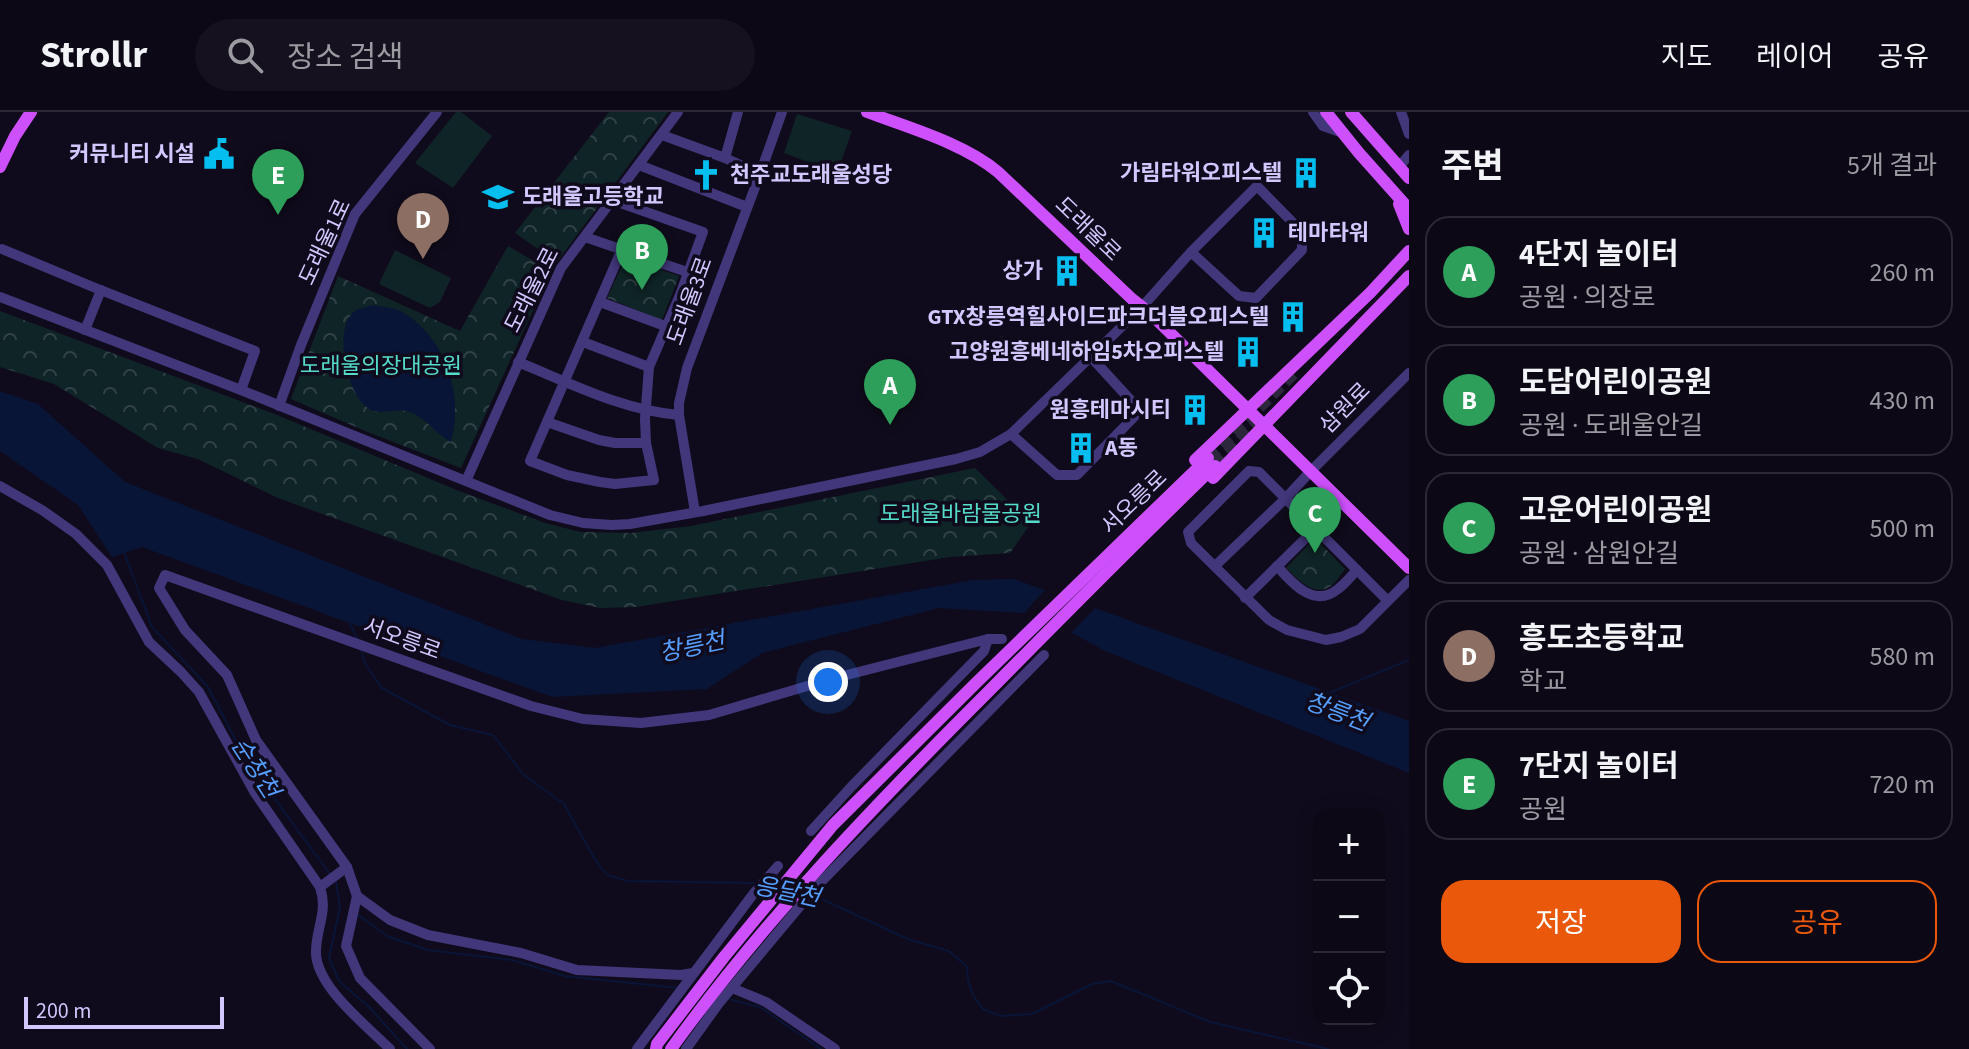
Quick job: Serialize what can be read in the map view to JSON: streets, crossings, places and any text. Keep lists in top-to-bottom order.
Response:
{
  "streets": {
    "main road": ["도래울로", "서오릉로"],
    "street": [
      "도래울1로",
      "도래울2로",
      "도래울3로",
      "삼원로"
    ]
  },
  "water": ["창릉천", "순창천", "응달천"],
  "parks": ["도래울의장대공원", "도래울바람물공원"],
  "places": {
    "public building": ["커뮤니티 시설"],
    "building": [
      "가림타워오피스텔",
      "테마타워",
      "상가",
      "GTX창릉역힐사이드파크더블오피스텔",
      "고양원흥베네하임5차오피스텔",
      "원흥테마시티",
      "A동"
    ],
    "church": ["천주교도래울성당"],
    "school or university": ["도래울고등학교"]
  },
  "scale_bar": "200 m",
  "page": {
    "header": "Strollr",
    "search": "장소 검색",
    "nav": ["지도", "레이어", "공유"],
    "heading": ["주변", "5개 결과"],
    "pins": [
      "E",
      "D",
      "B",
      "A",
      "C"
    ],
    "list": [
      {
        "mark": "A",
        "name": "4단지 놀이터",
        "note": "공원 · 의장로",
        "value": "260 m"
      },
      {
        "mark": "B",
        "name": "도담어린이공원",
        "note": "공원 · 도래울안길",
        "value": "430 m"
      },
      {
        "mark": "C",
        "name": "고운어린이공원",
        "note": "공원 · 삼원안길",
        "value": "500 m"
      },
      {
        "mark": "D",
        "name": "흥도초등학교",
        "note": "학교",
        "value": "580 m"
      },
      {
        "mark": "E",
        "name": "7단지 놀이터",
        "note": "공원",
        "value": "720 m"
      }
    ],
    "map_buttons": ["+", "−"],
    "buttons": ["저장", "공유"],
    "scale": "200 m"
  }
}
